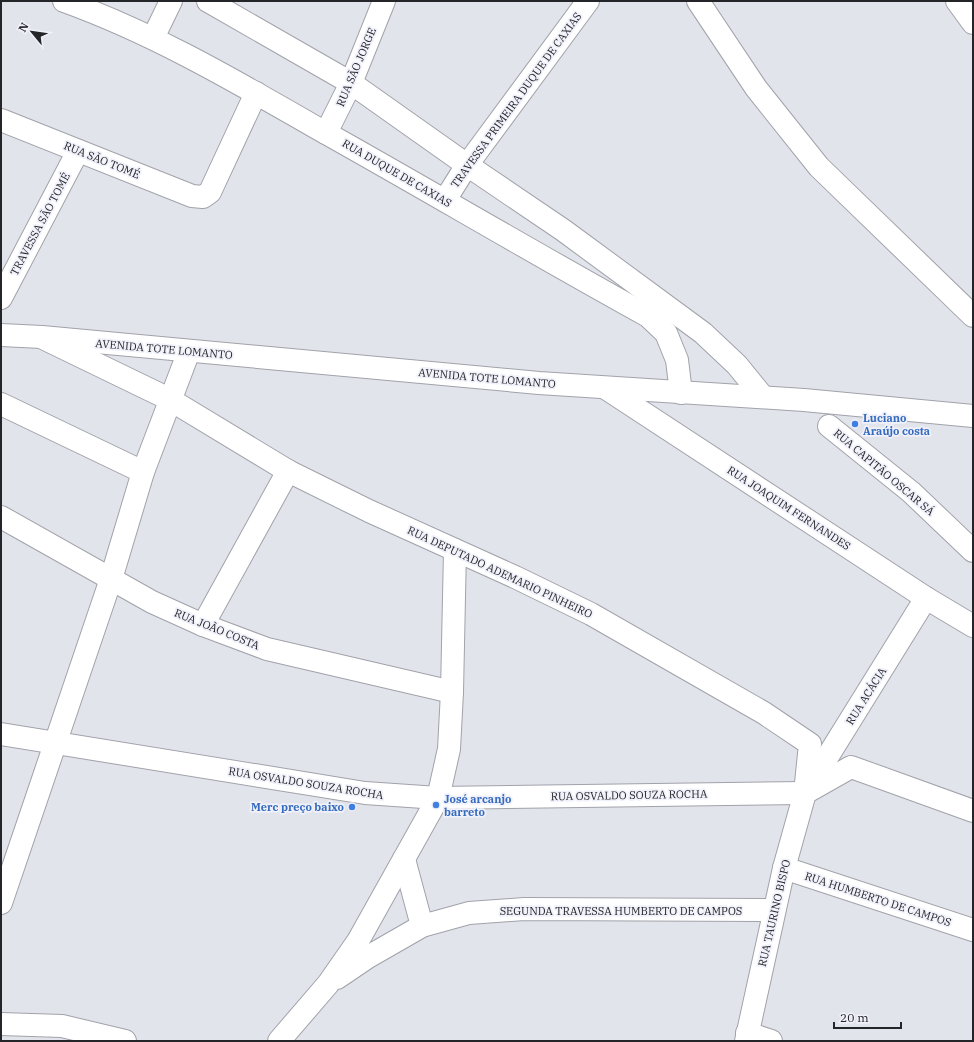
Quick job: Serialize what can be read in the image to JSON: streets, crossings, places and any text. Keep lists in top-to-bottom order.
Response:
{
  "streets": {
    "street": [
      "RUA SÃO JORGE",
      "TRAVESSA PRIMEIRA DUQUE DE CAXIAS",
      "RUA SÃO TOMÉ",
      "RUA DUQUE DE CAXIAS",
      "TRAVESSA SÃO TOMÉ",
      "AVENIDA TOTE LOMANTO",
      "RUA CAPITÃO OSCAR SÁ",
      "RUA JOAQUIM FERNANDES",
      "RUA DEPUTADO ADEMARIO PINHEIRO",
      "RUA JOÃO COSTA",
      "RUA ACÁCIA",
      "RUA OSVALDO SOUZA ROCHA",
      "RUA HUMBERTO DE CAMPOS",
      "SEGUNDA TRAVESSA HUMBERTO DE CAMPOS",
      "RUA TAURINO BISPO"
    ]
  },
  "crossings": [
    ["RUA SÃO JORGE", "RUA DUQUE DE CAXIAS"],
    ["TRAVESSA PRIMEIRA DUQUE DE CAXIAS", "RUA DUQUE DE CAXIAS"],
    ["RUA SÃO TOMÉ", "RUA DUQUE DE CAXIAS"],
    ["RUA SÃO TOMÉ", "TRAVESSA SÃO TOMÉ"],
    ["RUA DUQUE DE CAXIAS", "AVENIDA TOTE LOMANTO"],
    ["AVENIDA TOTE LOMANTO", "RUA JOAQUIM FERNANDES"],
    ["AVENIDA TOTE LOMANTO", "RUA DEPUTADO ADEMARIO PINHEIRO"],
    ["RUA JOAQUIM FERNANDES", "RUA ACÁCIA"],
    ["RUA DEPUTADO ADEMARIO PINHEIRO", "RUA ACÁCIA"],
    ["RUA DEPUTADO ADEMARIO PINHEIRO", "RUA OSVALDO SOUZA ROCHA"],
    ["RUA DEPUTADO ADEMARIO PINHEIRO", "SEGUNDA TRAVESSA HUMBERTO DE CAMPOS"],
    ["RUA DEPUTADO ADEMARIO PINHEIRO", "RUA TAURINO BISPO"],
    ["RUA JOÃO COSTA", "SEGUNDA TRAVESSA HUMBERTO DE CAMPOS"],
    ["RUA ACÁCIA", "RUA OSVALDO SOUZA ROCHA"],
    ["RUA ACÁCIA", "RUA TAURINO BISPO"],
    ["RUA OSVALDO SOUZA ROCHA", "SEGUNDA TRAVESSA HUMBERTO DE CAMPOS"],
    ["RUA OSVALDO SOUZA ROCHA", "RUA TAURINO BISPO"],
    ["RUA HUMBERTO DE CAMPOS", "RUA TAURINO BISPO"],
    ["SEGUNDA TRAVESSA HUMBERTO DE CAMPOS", "RUA TAURINO BISPO"]
  ],
  "places": ["Luciano Araújo costa", "José arcanjo barreto", "Merc preço baixo"],
  "scale_bar": "20 m",
  "north": "top left"
}
